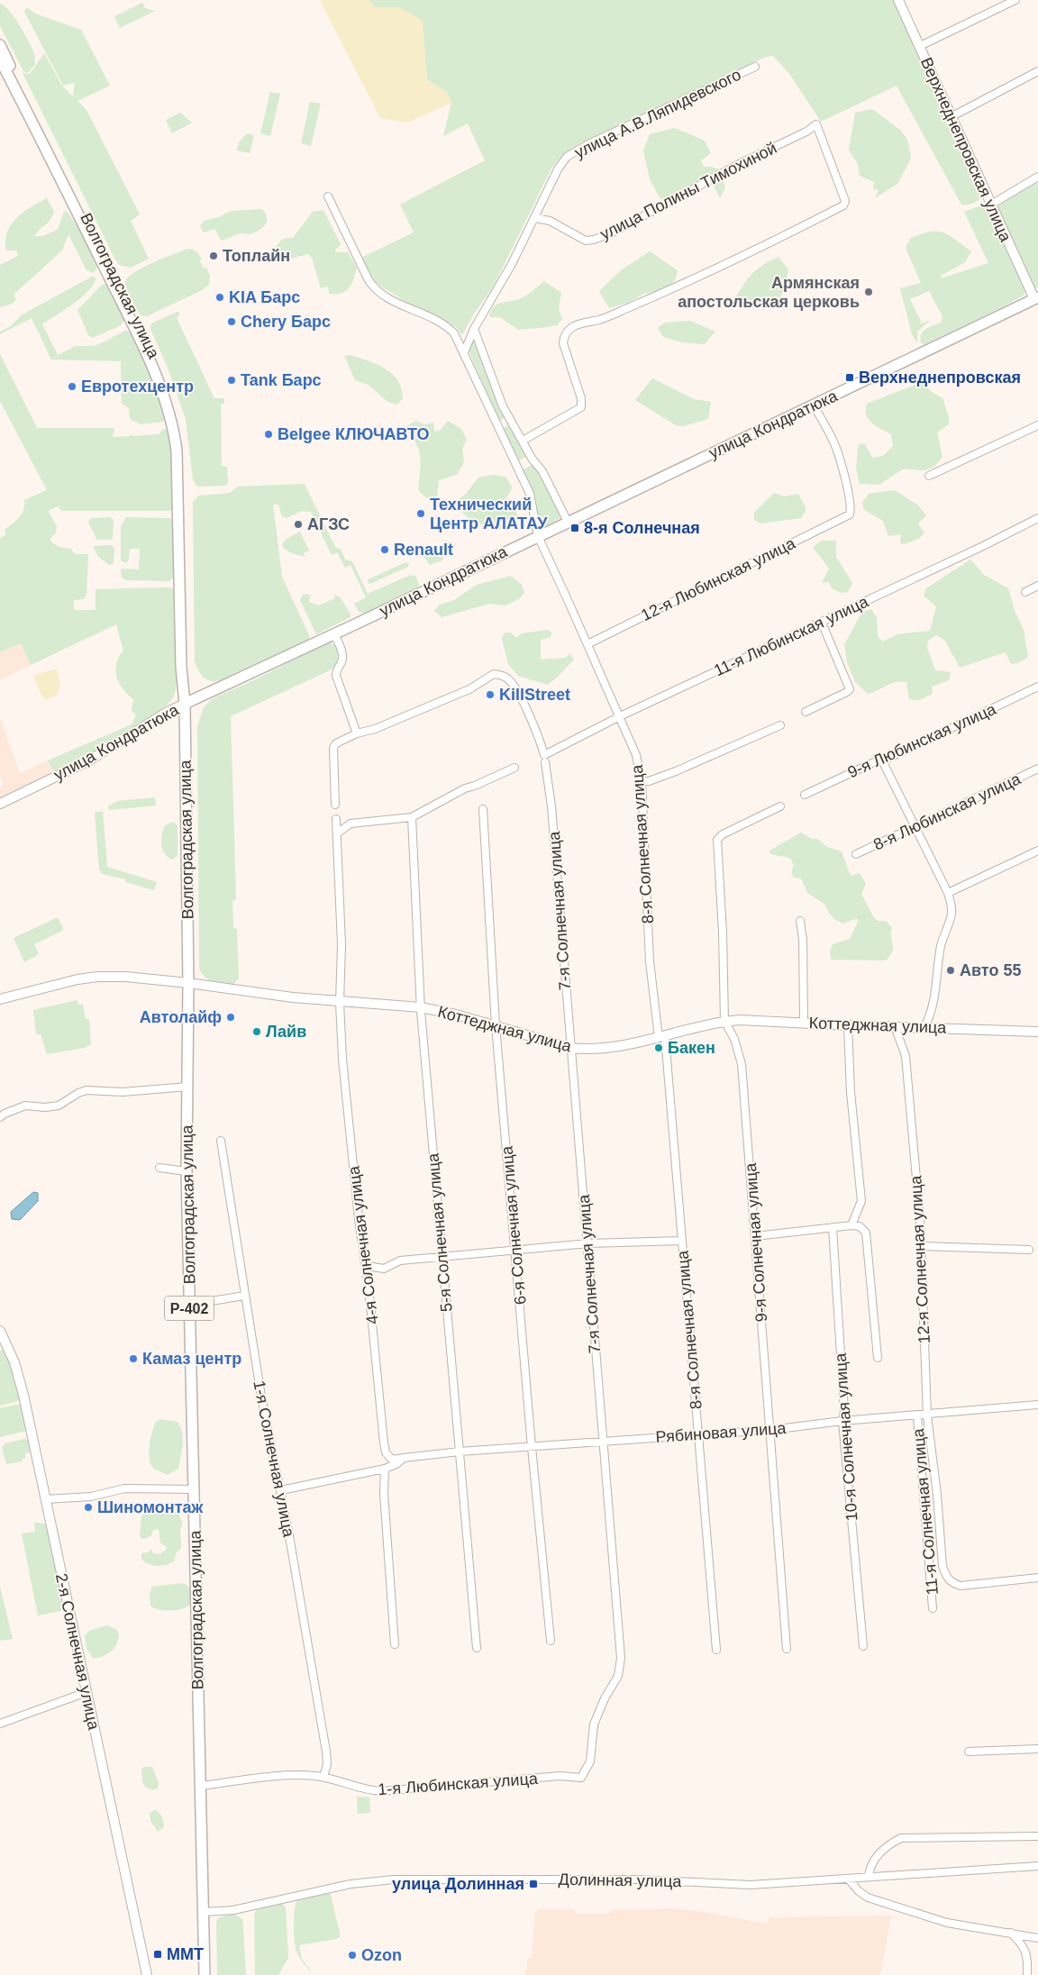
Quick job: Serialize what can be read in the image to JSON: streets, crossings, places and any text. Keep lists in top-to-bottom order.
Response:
{
  "streets": {
    "main road": ["Волгоградская улица", "улица Кондратюка", "Р-402"],
    "street": [
      "улица А.В.Ляпидевского",
      "Верхнеднепровская улица",
      "улица Полины Тимохиной",
      "12-я Любинская улица",
      "11-я Любинская улица",
      "9-я Любинская улица",
      "8-я Любинская улица",
      "8-я Солнечная улица",
      "7-я Солнечная улица",
      "Коттеджная улица",
      "6-я Солнечная улица",
      "5-я Солнечная улица",
      "9-я Солнечная улица",
      "4-я Солнечная улица",
      "12-я Солнечная улица",
      "Рябиновая улица",
      "10-я Солнечная улица",
      "1-я Солнечная улица",
      "11-я Солнечная улица",
      "2-я Солнечная улица",
      "1-я Любинская улица",
      "Долинная улица"
    ]
  },
  "crossings": [
    ["улица А.В.Ляпидевского", "улица Полины Тимохиной"],
    ["улица А.В.Ляпидевского", "8-я Солнечная улица"],
    ["Верхнеднепровская улица", "улица Кондратюка"],
    ["Волгоградская улица", "улица Кондратюка"],
    ["Волгоградская улица", "Коттеджная улица"],
    ["Волгоградская улица", "1-я Любинская улица"],
    ["Волгоградская улица", "Долинная улица"],
    ["улица Кондратюка", "12-я Любинская улица"],
    ["улица Кондратюка", "8-я Солнечная улица"],
    ["12-я Любинская улица", "8-я Солнечная улица"],
    ["11-я Любинская улица", "8-я Солнечная улица"],
    ["11-я Любинская улица", "7-я Солнечная улица"],
    ["8-я Солнечная улица", "Коттеджная улица"],
    ["8-я Солнечная улица", "Рябиновая улица"],
    ["7-я Солнечная улица", "Коттеджная улица"],
    ["7-я Солнечная улица", "Рябиновая улица"],
    ["7-я Солнечная улица", "1-я Любинская улица"],
    ["Коттеджная улица", "6-я Солнечная улица"],
    ["Коттеджная улица", "5-я Солнечная улица"],
    ["Коттеджная улица", "9-я Солнечная улица"],
    ["Коттеджная улица", "4-я Солнечная улица"],
    ["Коттеджная улица", "12-я Солнечная улица"],
    ["6-я Солнечная улица", "Рябиновая улица"],
    ["5-я Солнечная улица", "Рябиновая улица"],
    ["9-я Солнечная улица", "Рябиновая улица"],
    ["4-я Солнечная улица", "Рябиновая улица"],
    ["12-я Солнечная улица", "Рябиновая улица"],
    ["Рябиновая улица", "10-я Солнечная улица"],
    ["Рябиновая улица", "11-я Солнечная улица"],
    ["1-я Солнечная улица", "1-я Любинская улица"]
  ],
  "places": {
    "other": [
      "Топлайн",
      "Армянская апостольская церковь",
      "KIA Барс",
      "Chery Барс",
      "Tank Барс",
      "Евротехцентр",
      "Belgee КЛЮЧАВТО",
      "Технический Центр АЛАТАУ",
      "АГЗС",
      "Renault",
      "KillStreet",
      "Авто 55",
      "Автолайф",
      "Лайв",
      "Бакен",
      "Камаз центр",
      "Шиномонтаж",
      "Ozon"
    ],
    "transit": [
      "Верхнеднепровская",
      "8-я Солнечная",
      "улица Долинная",
      "ММТ"
    ]
  }
}
